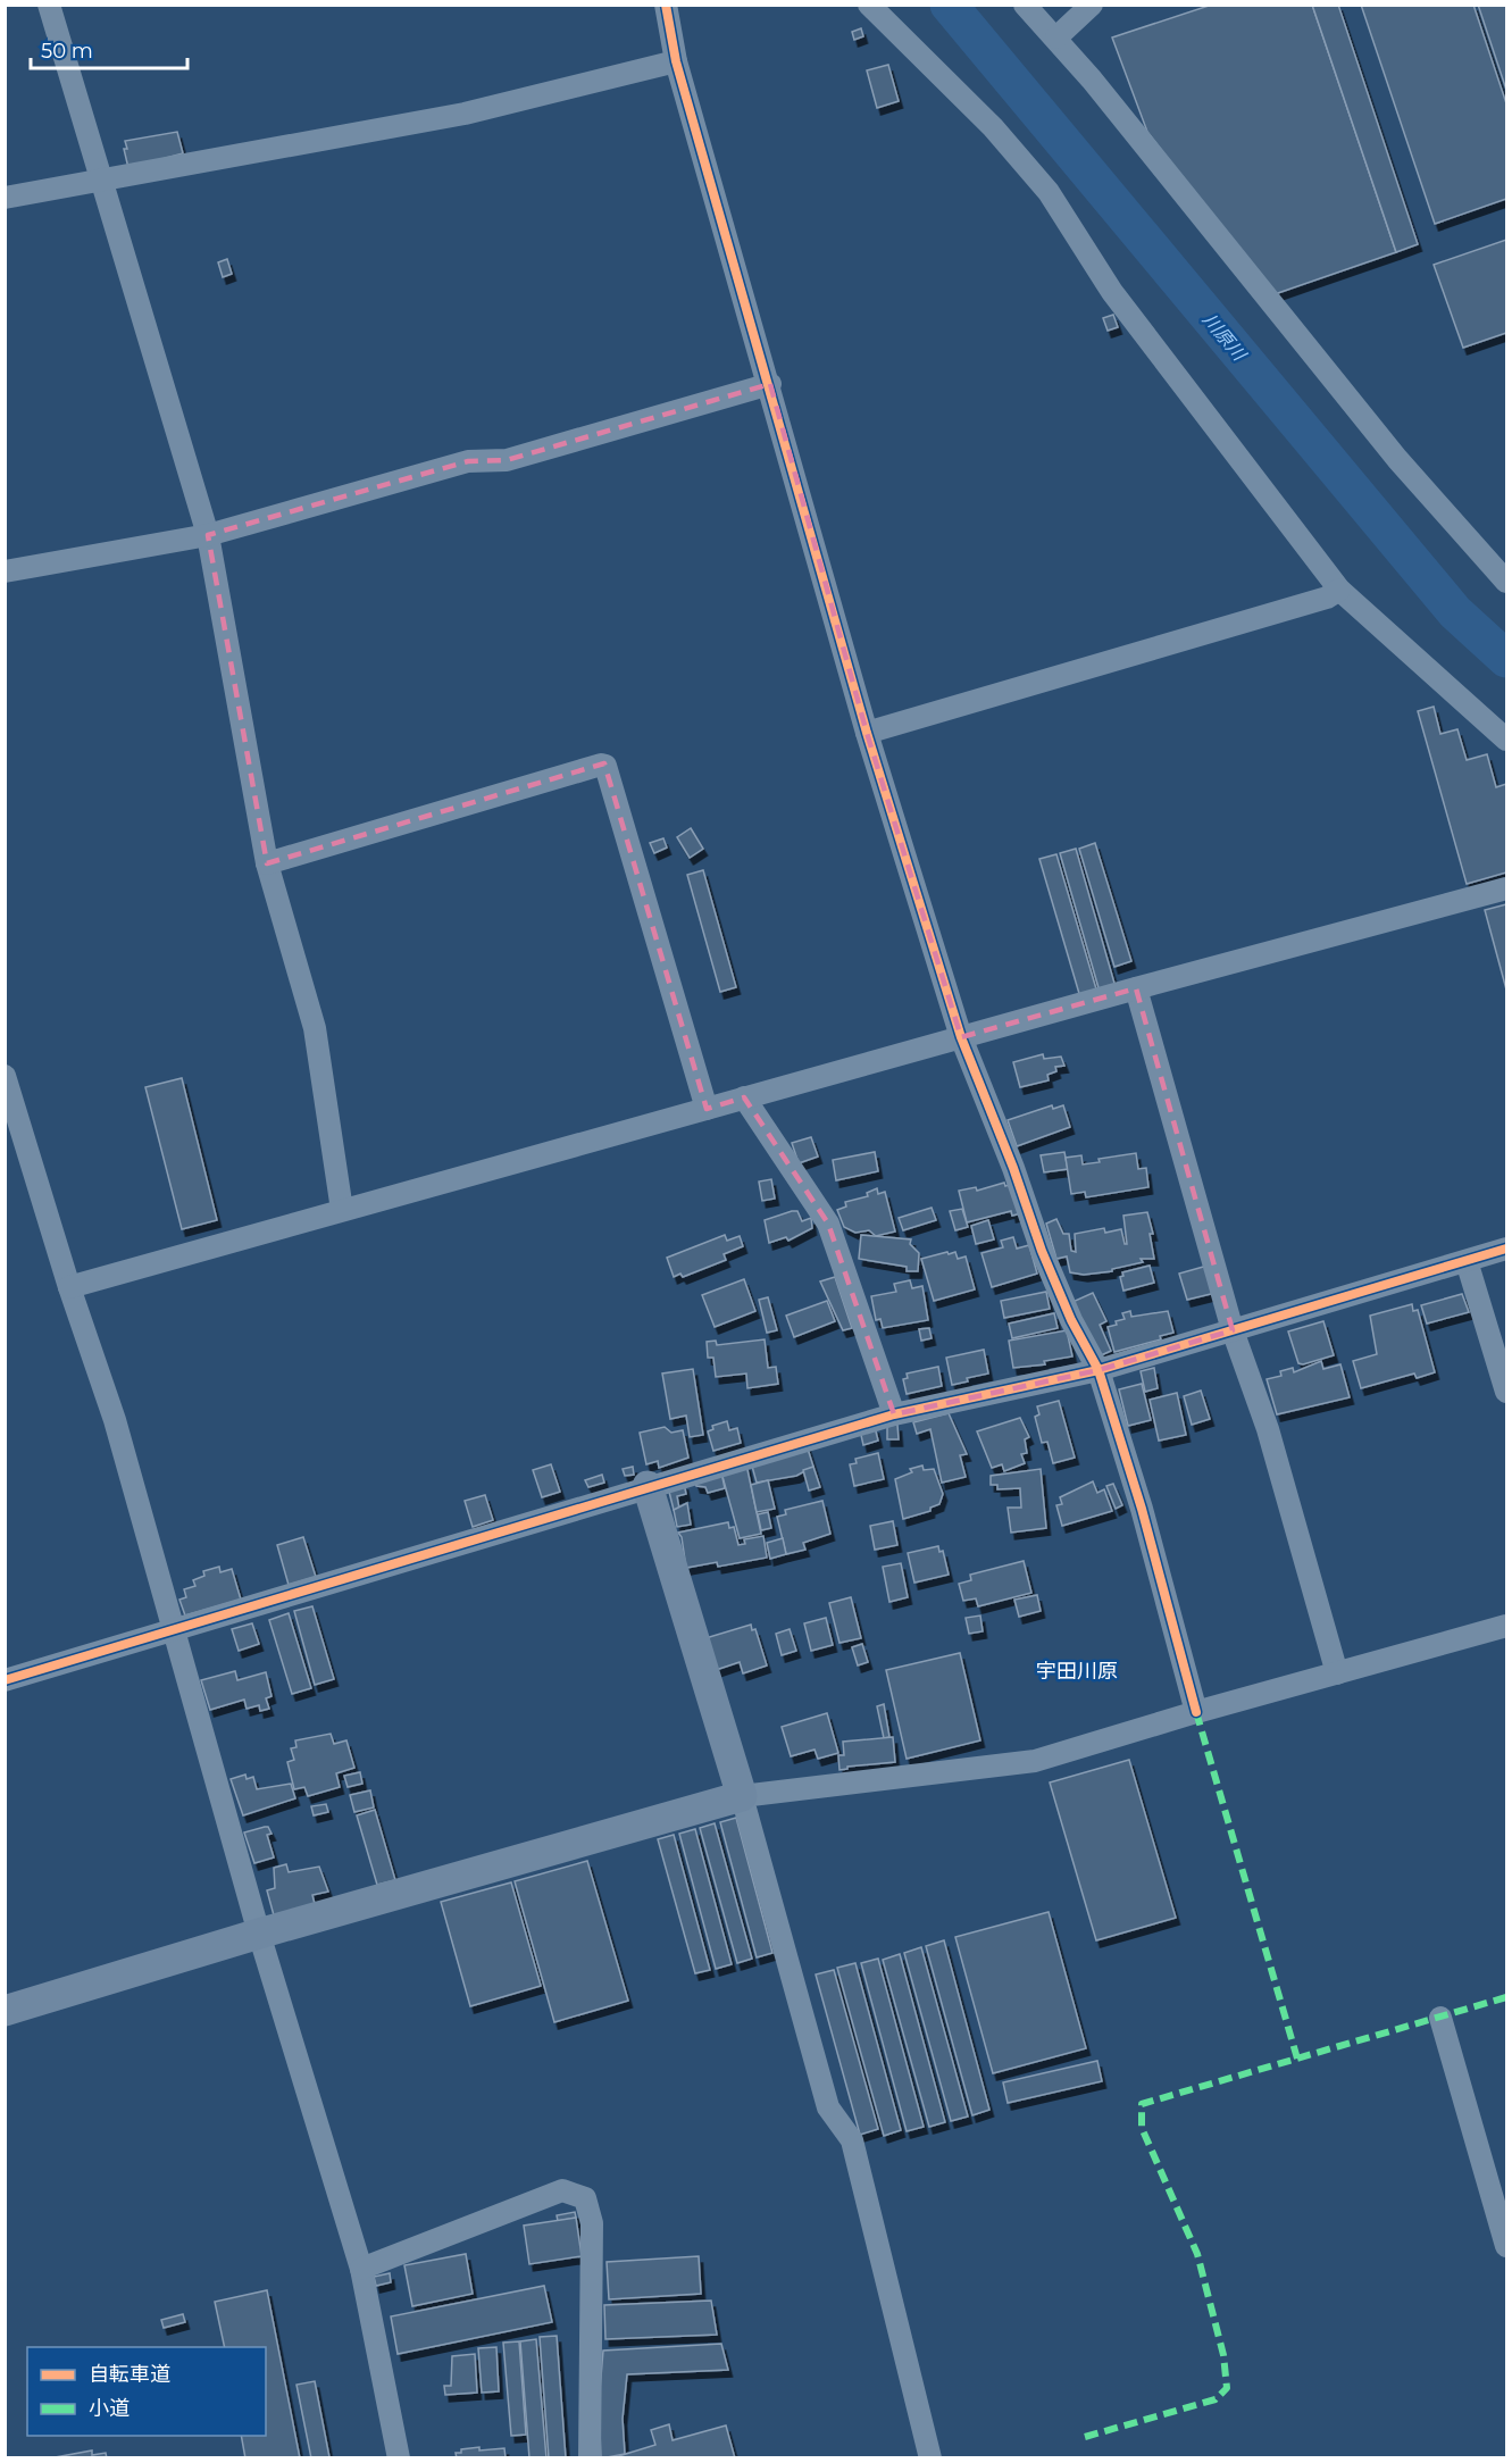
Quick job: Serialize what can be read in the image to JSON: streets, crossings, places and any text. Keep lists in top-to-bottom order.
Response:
{
  "districts": ["宇田川原"],
  "water": ["川原川"],
  "legend": ["自転車道", "小道"],
  "scale_bar": "50 m"
}
